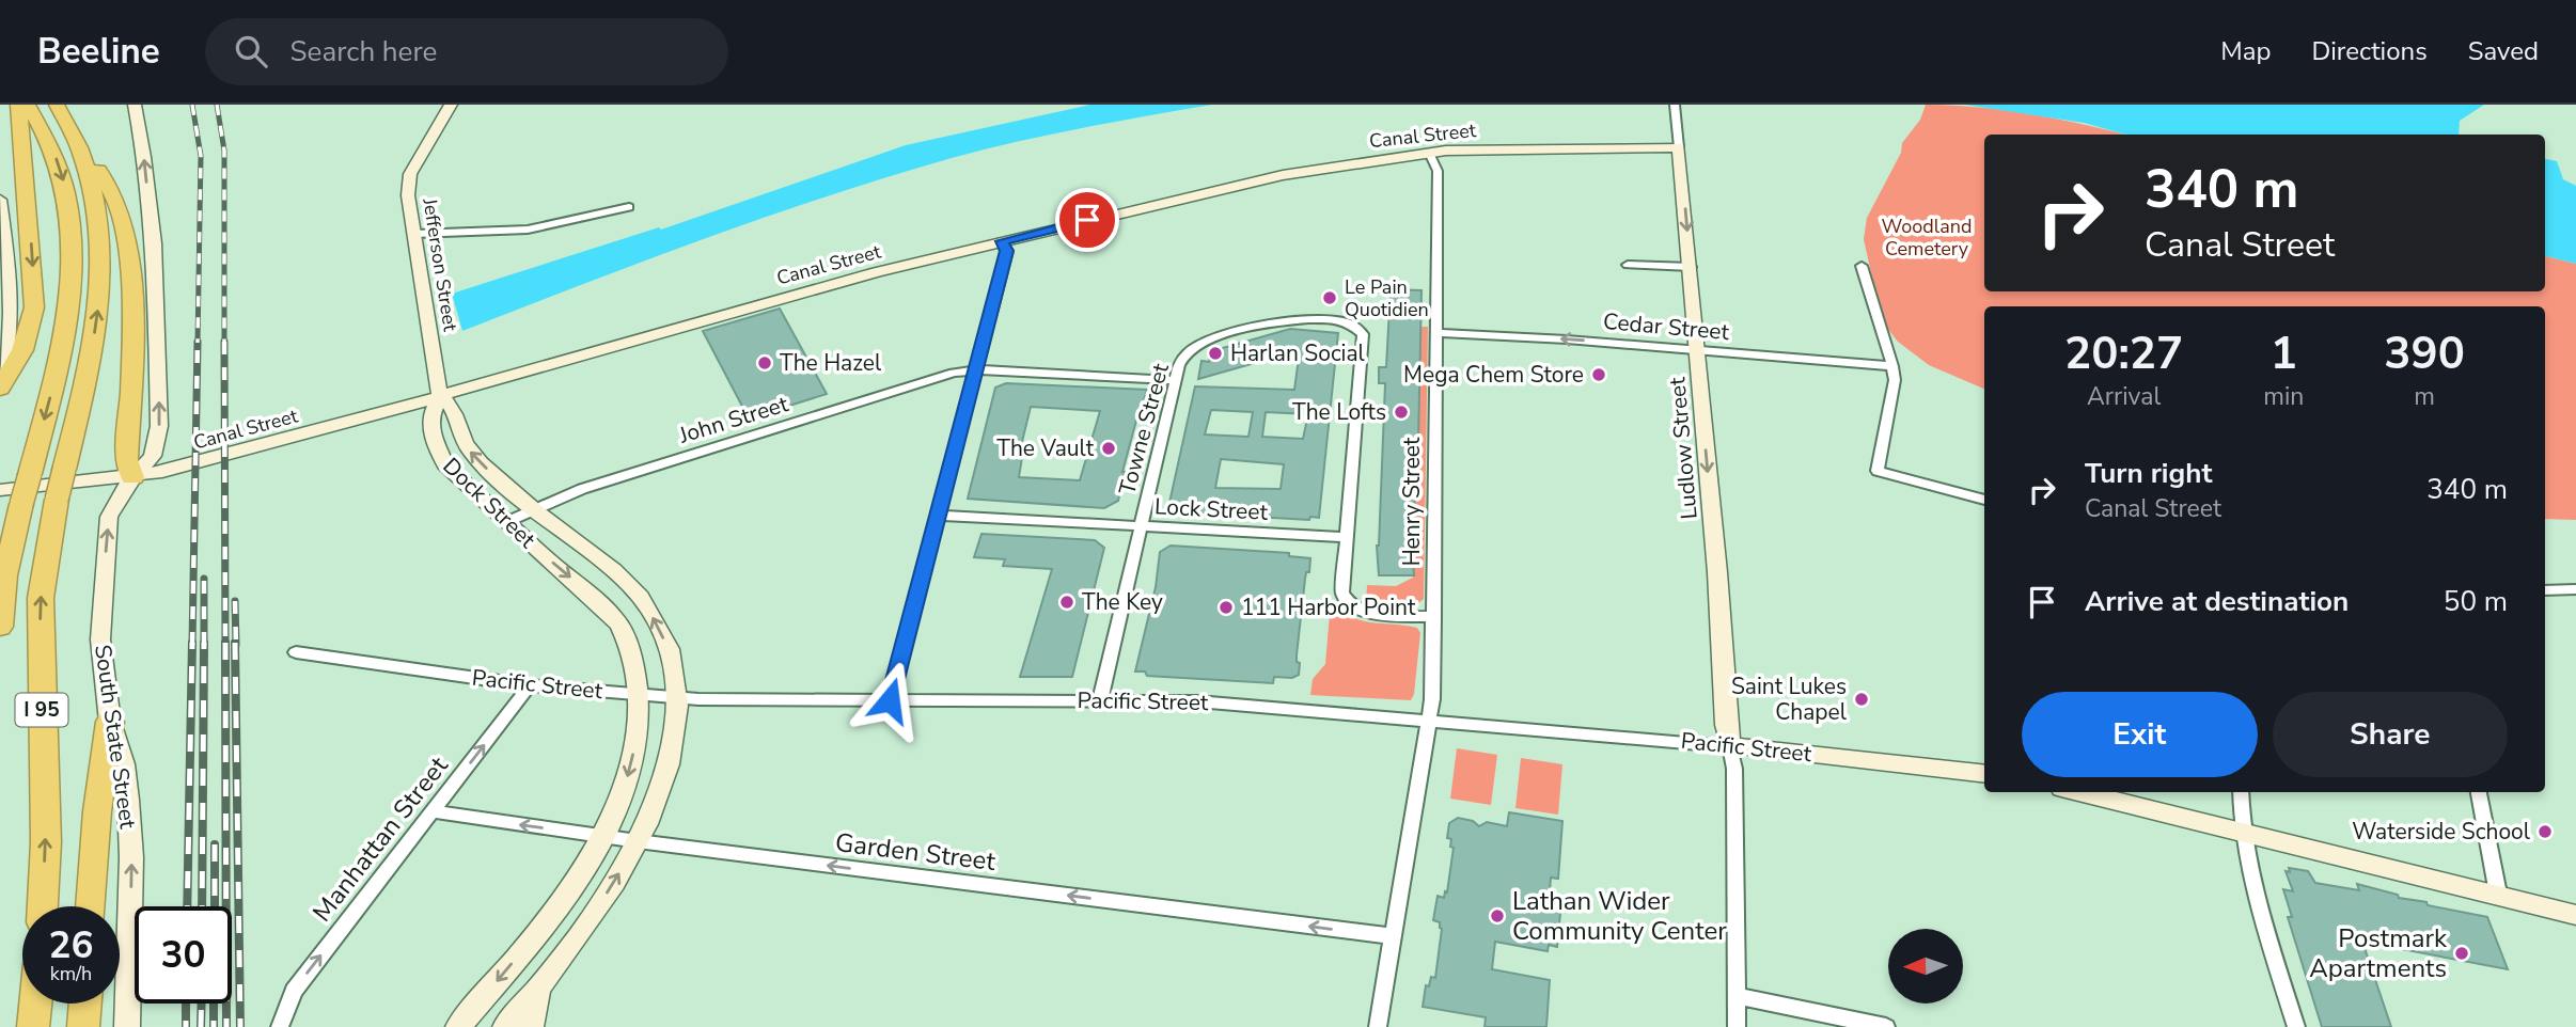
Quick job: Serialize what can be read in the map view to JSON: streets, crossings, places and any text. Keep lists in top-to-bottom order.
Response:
{
  "streets": {
    "highway": ["I 95"],
    "street": [
      "Canal Street",
      "Jefferson Street",
      "Cedar Street",
      "John Street",
      "Towne Street",
      "Ludlow Street",
      "Henry Street",
      "Dock Street",
      "Lock Street",
      "Pacific Street",
      "South State Street",
      "Manhattan Street",
      "Garden Street"
    ]
  },
  "crossings": [
    ["Canal Street", "Jefferson Street"],
    ["Canal Street", "Ludlow Street"],
    ["Canal Street", "Henry Street"],
    ["Canal Street", "Dock Street"],
    ["Canal Street", "South State Street"],
    ["Jefferson Street", "Dock Street"],
    ["Cedar Street", "Ludlow Street"],
    ["Cedar Street", "Henry Street"],
    ["John Street", "Towne Street"],
    ["John Street", "Dock Street"],
    ["Towne Street", "Henry Street"],
    ["Towne Street", "Lock Street"],
    ["Towne Street", "Pacific Street"],
    ["Ludlow Street", "Pacific Street"],
    ["Henry Street", "Pacific Street"],
    ["Henry Street", "Garden Street"],
    ["Dock Street", "Pacific Street"],
    ["Dock Street", "Garden Street"],
    ["Pacific Street", "Manhattan Street"],
    ["Manhattan Street", "Garden Street"]
  ],
  "one_way": [
    "Cedar Street",
    "Ludlow Street",
    "South State Street",
    "Manhattan Street",
    "Garden Street"
  ],
  "parks": ["Woodland Cemetery"],
  "places": [
    "Le Pain Quotidien",
    "Harlan Social",
    "The Hazel",
    "Mega Chem Store",
    "The Lofts",
    "The Vault",
    "The Key",
    "111 Harbor Point",
    "Saint Lukes Chapel",
    "Waterside School",
    "Lathan Wider Community Center",
    "Postmark Apartments"
  ],
  "north": "left",
  "page": {
    "header": "Beeline",
    "search": "Search here",
    "nav": ["Map", "Directions", "Saved"],
    "turn": ["340 m", "Canal Street"],
    "eta": [
      "20:27",
      "Arrival",
      "1",
      "min",
      "390",
      "m"
    ],
    "list": [
      {
        "name": "Turn right",
        "note": "Canal Street",
        "value": "340 m"
      },
      {
        "name": "Arrive at destination",
        "value": "50 m"
      }
    ],
    "buttons": ["Exit", "Share"],
    "speed": "26 km/h",
    "limit": "30"
  }
}
